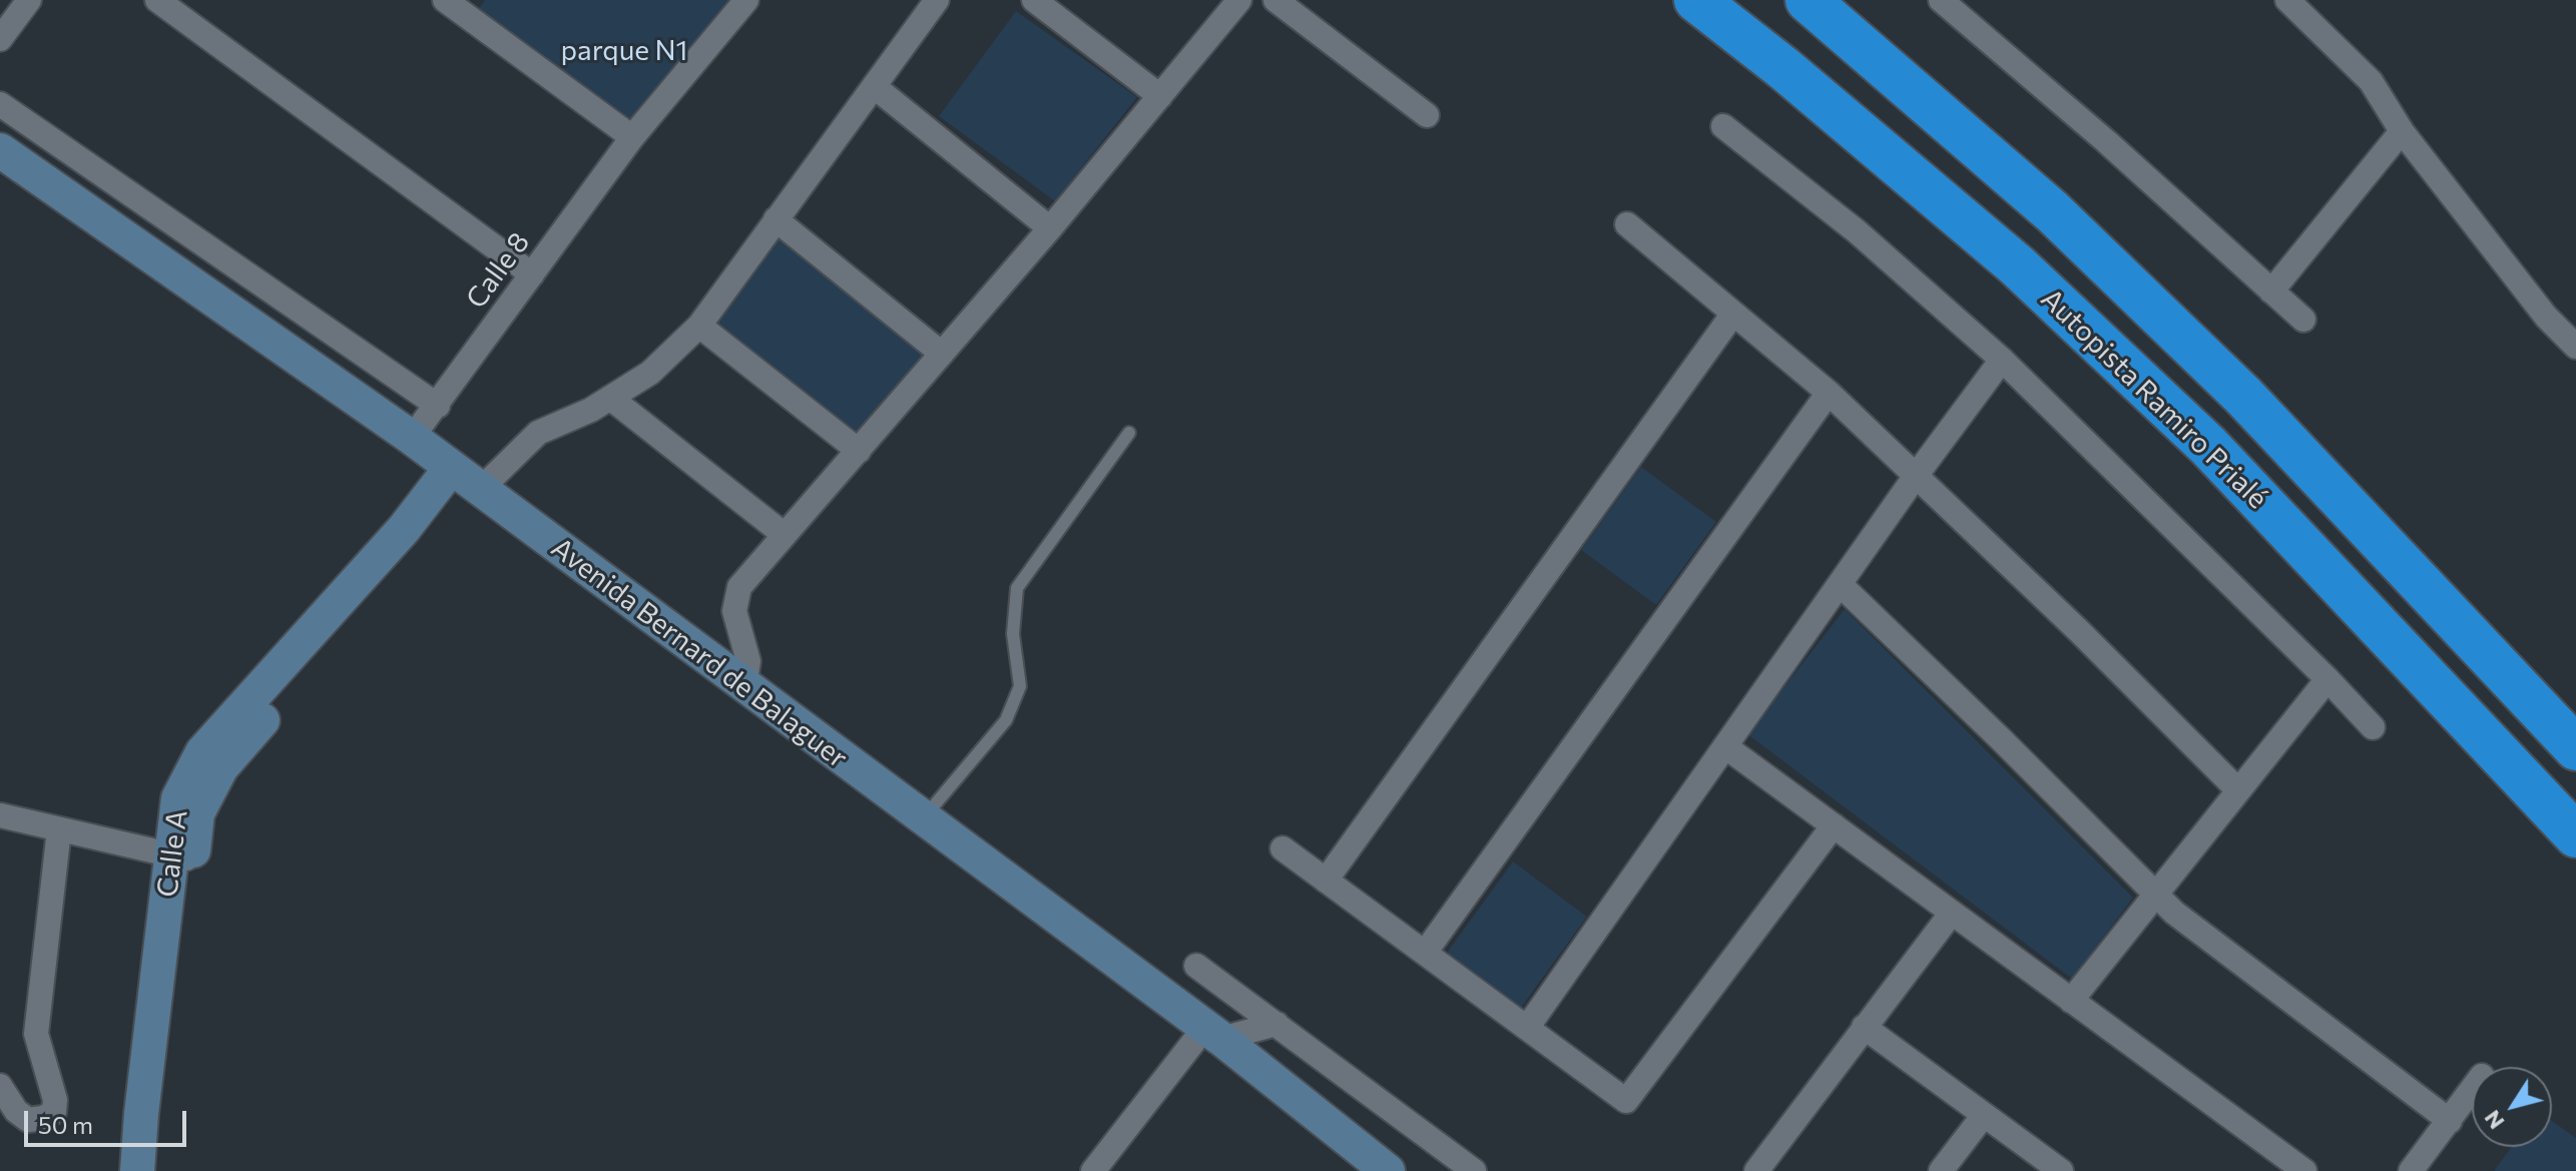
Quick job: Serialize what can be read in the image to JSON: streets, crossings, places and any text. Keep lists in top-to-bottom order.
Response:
{
  "streets": {
    "highway": ["Autopista Ramiro Prialé"],
    "street": ["Calle 8", "Avenida Bernard de Balaguer", "Calle A"]
  },
  "crossings": [
    ["Calle 8", "Avenida Bernard de Balaguer"],
    ["Avenida Bernard de Balaguer", "Calle A"]
  ],
  "parks": ["parque N1"],
  "scale_bar": "50 m",
  "north": "bottom left"
}
